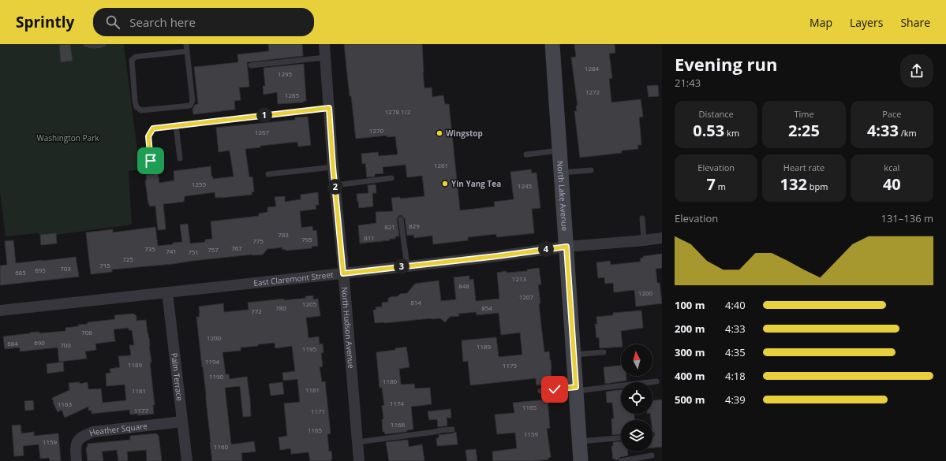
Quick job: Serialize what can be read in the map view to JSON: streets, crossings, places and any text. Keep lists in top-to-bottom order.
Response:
{
  "streets": {
    "main road": ["North Lake Avenue"],
    "street": [
      "East Claremont Street",
      "North Hudson Avenue",
      "Palm Terrace",
      "Heather Square"
    ]
  },
  "crossings": [
    ["North Lake Avenue", "East Claremont Street"],
    ["East Claremont Street", "North Hudson Avenue"],
    ["East Claremont Street", "Palm Terrace"],
    ["Palm Terrace", "Heather Square"]
  ],
  "parks": ["Washington Park"],
  "places": ["Wingstop", "Yin Yang Tea"],
  "house_numbers": [
    "1284",
    "1295",
    "1272",
    "1285",
    "1278 1/2",
    "1270",
    "1267",
    "1261",
    "1255",
    "1245",
    "829",
    "821",
    "783",
    "811",
    "795",
    "775",
    "767",
    "735",
    "757",
    "741",
    "751",
    "725",
    "715",
    "703",
    "695",
    "685",
    "1213",
    "848",
    "1200",
    "1207",
    "814",
    "1205",
    "780",
    "854",
    "772",
    "708",
    "1200",
    "690",
    "684",
    "700",
    "1189",
    "1195",
    "1194",
    "1189",
    "1175",
    "1190",
    "1180",
    "1181",
    "1181",
    "1174",
    "1163",
    "1165",
    "1177",
    "1171",
    "1166",
    "1165",
    "1159",
    "1159",
    "1160"
  ],
  "north": "top",
  "page": {
    "header": "Sprintly",
    "search": "Search here",
    "nav": ["Map", "Layers", "Share"],
    "heading": ["Evening run", "21:43"],
    "stats": [
      ["Distance", "0.53 km"],
      ["Time", "2:25"],
      ["Pace", "4:33 /km"],
      ["Elevation", "7 m"],
      ["Heart rate", "132 bpm"],
      ["kcal", "40"]
    ],
    "pins": [
      "1",
      "2",
      "4",
      "3"
    ],
    "chart": ["Elevation", "131–136 m"],
    "list": [
      {
        "name": "100 m",
        "note": "4:40"
      },
      {
        "name": "200 m",
        "note": "4:33"
      },
      {
        "name": "300 m",
        "note": "4:35"
      },
      {
        "name": "400 m",
        "note": "4:18"
      },
      {
        "name": "500 m",
        "note": "4:39"
      }
    ]
  }
}
